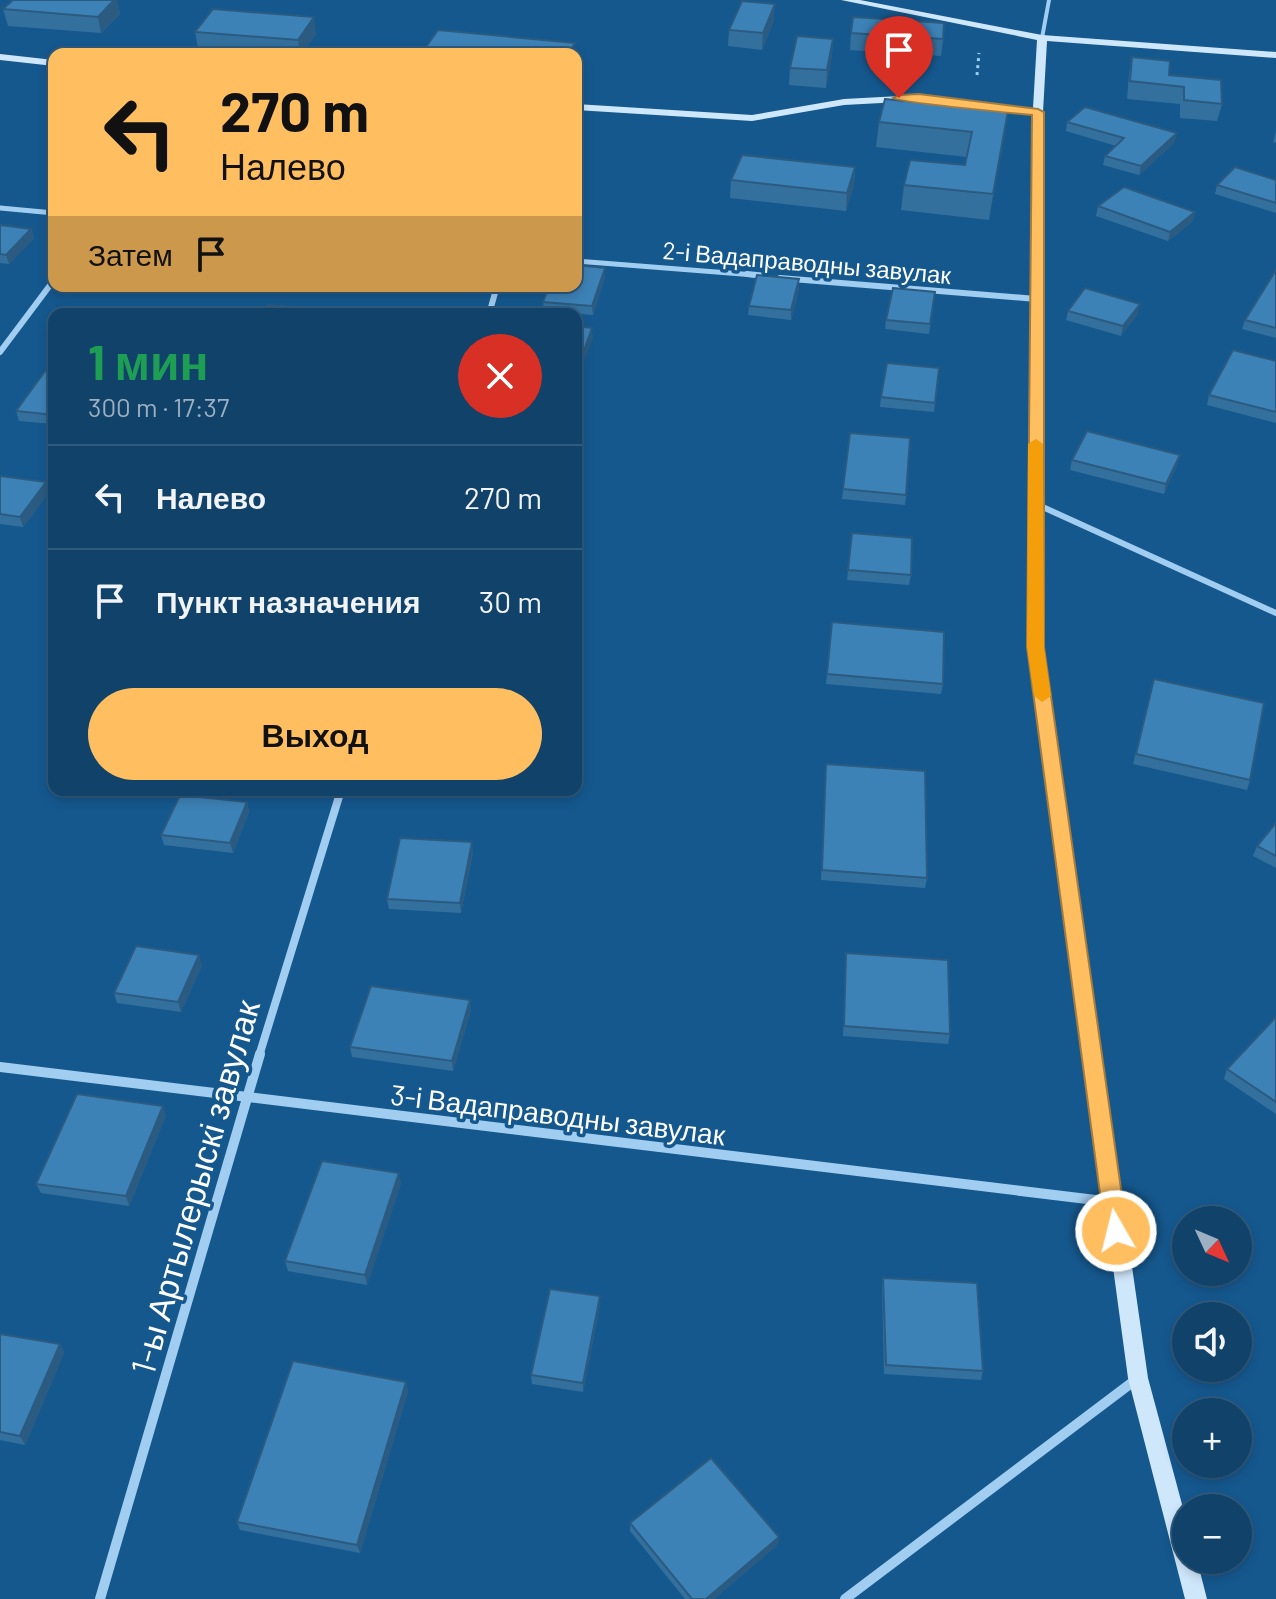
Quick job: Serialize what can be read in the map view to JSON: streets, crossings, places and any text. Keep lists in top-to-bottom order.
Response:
{
  "streets": {
    "street": ["2-і Вадаправодны завулак", "3-і Вадаправодны завулак", "1-ы Артылерыскі завулак"]
  },
  "crossings": [
    ["3-і Вадаправодны завулак", "1-ы Артылерыскі завулак"]
  ],
  "north": "bottom right",
  "page": {
    "turn": ["270 m", "Налево"],
    "then": "Затем",
    "heading": ["1 мин", "300 m · 17:37"],
    "list": [
      {
        "name": "Налево",
        "value": "270 m"
      },
      {
        "name": "Пункт назначения",
        "value": "30 m"
      }
    ],
    "buttons": "Выход",
    "map_buttons": ["+", "−"]
  }
}
